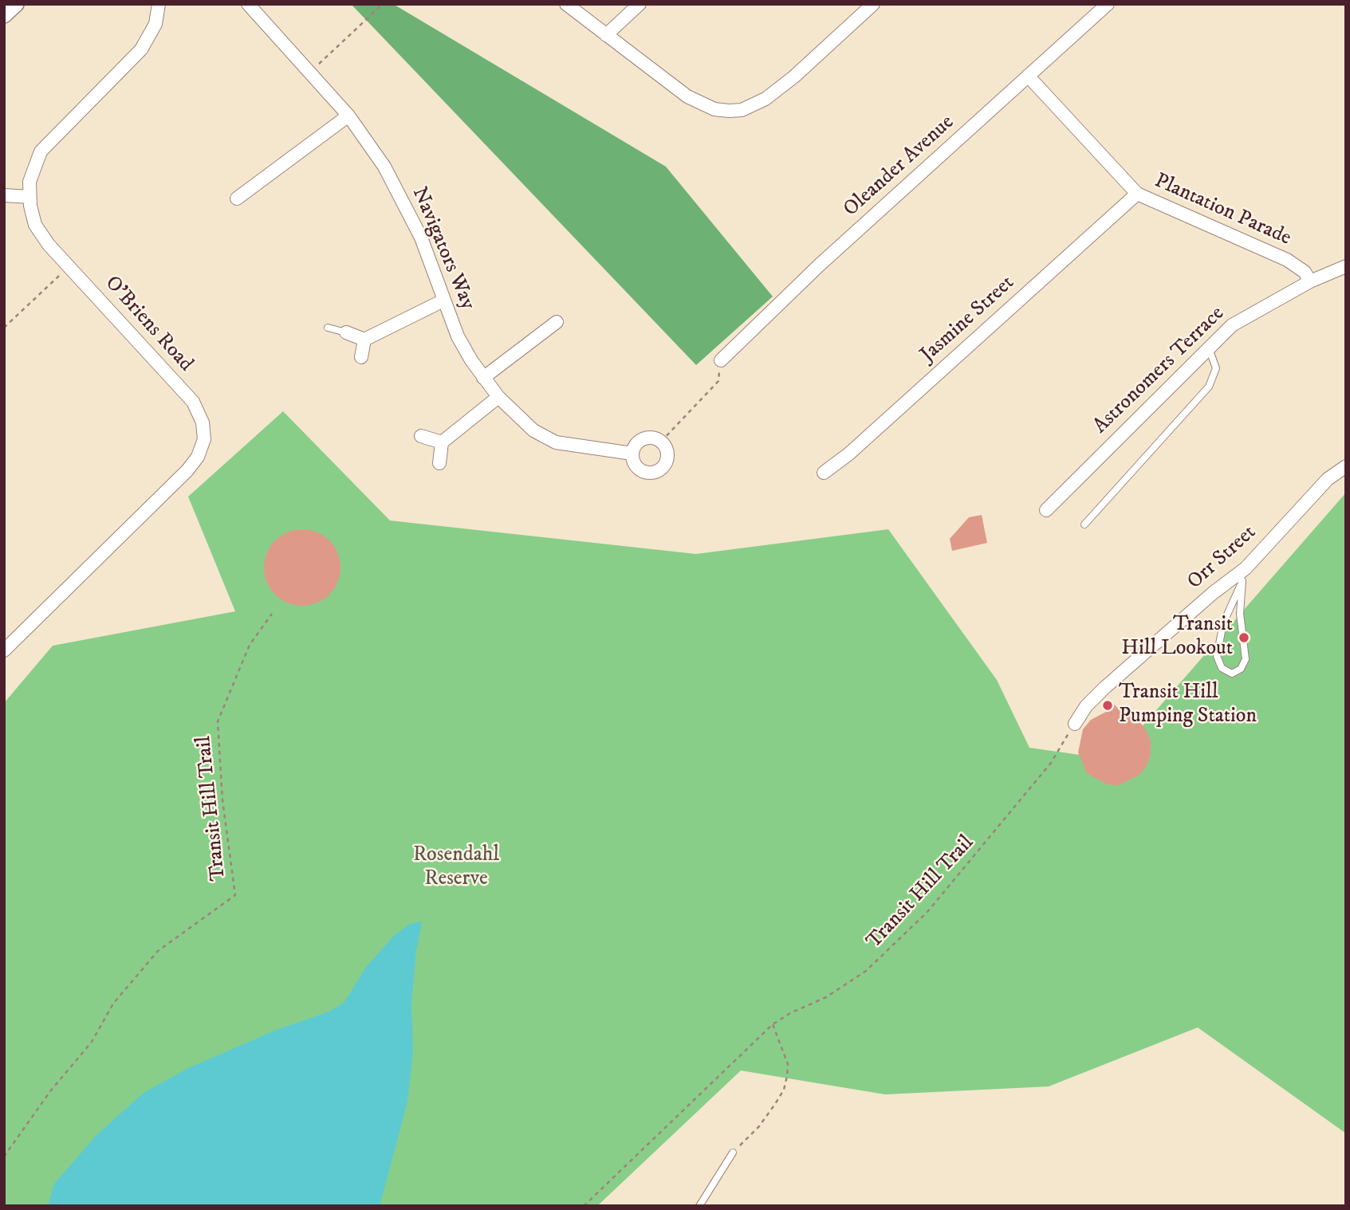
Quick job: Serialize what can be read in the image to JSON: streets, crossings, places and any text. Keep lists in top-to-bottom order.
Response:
{
  "streets": {
    "street": [
      "Oleander Avenue",
      "Plantation Parade",
      "Navigators Way",
      "Jasmine Street",
      "O'Briens Road",
      "Astronomers Terrace",
      "Orr Street"
    ],
    "path": ["Transit Hill Trail"]
  },
  "crossings": [
    ["Oleander Avenue", "Plantation Parade"],
    ["Plantation Parade", "Jasmine Street"],
    ["Plantation Parade", "Astronomers Terrace"],
    ["Orr Street", "Transit Hill Trail"]
  ],
  "parks": ["Rosendahl Reserve"],
  "places": ["Transit Hill Lookout", "Transit Hill Pumping Station"]
}
